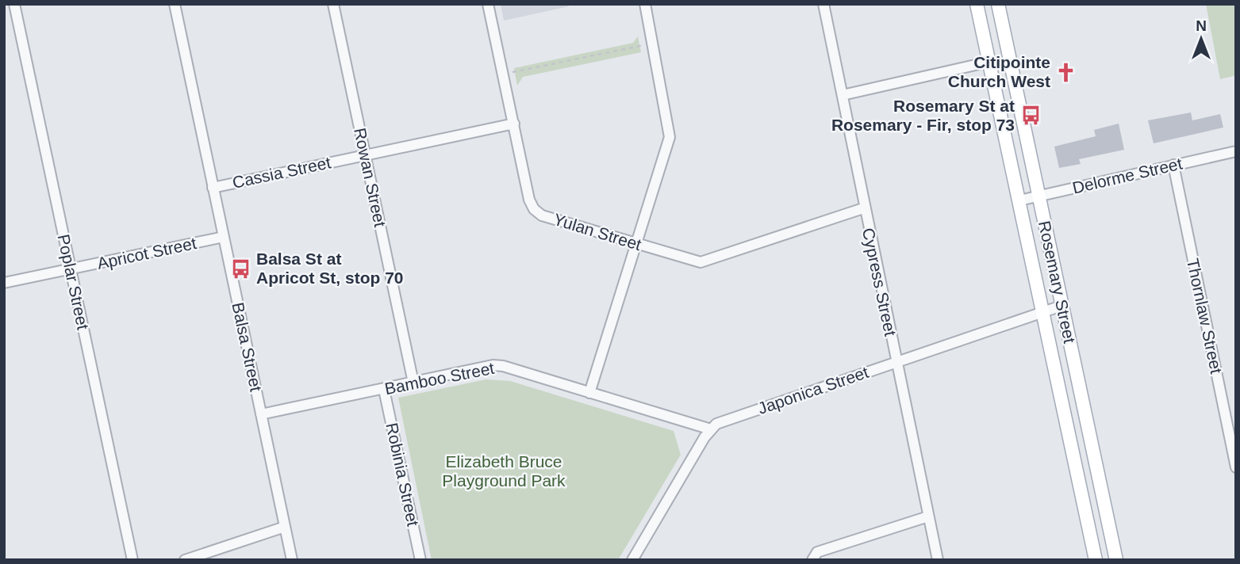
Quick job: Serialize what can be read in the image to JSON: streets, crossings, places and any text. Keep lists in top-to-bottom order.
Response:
{
  "streets": {
    "main road": ["Rosemary Street"],
    "street": [
      "Cassia Street",
      "Delorme Street",
      "Rowan Street",
      "Yulan Street",
      "Apricot Street",
      "Poplar Street",
      "Cypress Street",
      "Thornlaw Street",
      "Balsa Street",
      "Bamboo Street",
      "Japonica Street",
      "Robinia Street"
    ]
  },
  "crossings": [
    ["Cassia Street", "Rowan Street"],
    ["Cassia Street", "Yulan Street"],
    ["Cassia Street", "Balsa Street"],
    ["Delorme Street", "Rosemary Street"],
    ["Delorme Street", "Thornlaw Street"],
    ["Rowan Street", "Bamboo Street"],
    ["Yulan Street", "Cypress Street"],
    ["Apricot Street", "Poplar Street"],
    ["Apricot Street", "Balsa Street"],
    ["Cypress Street", "Japonica Street"],
    ["Rosemary Street", "Japonica Street"],
    ["Balsa Street", "Bamboo Street"],
    ["Bamboo Street", "Japonica Street"],
    ["Bamboo Street", "Robinia Street"]
  ],
  "parks": ["Elizabeth Bruce Playground Park"],
  "places": {
    "church": ["Citipointe Church West"],
    "bus stop": ["Rosemary St at Rosemary - Fir, stop 73", "Balsa St at Apricot St, stop 70"]
  },
  "north": "top"
}
